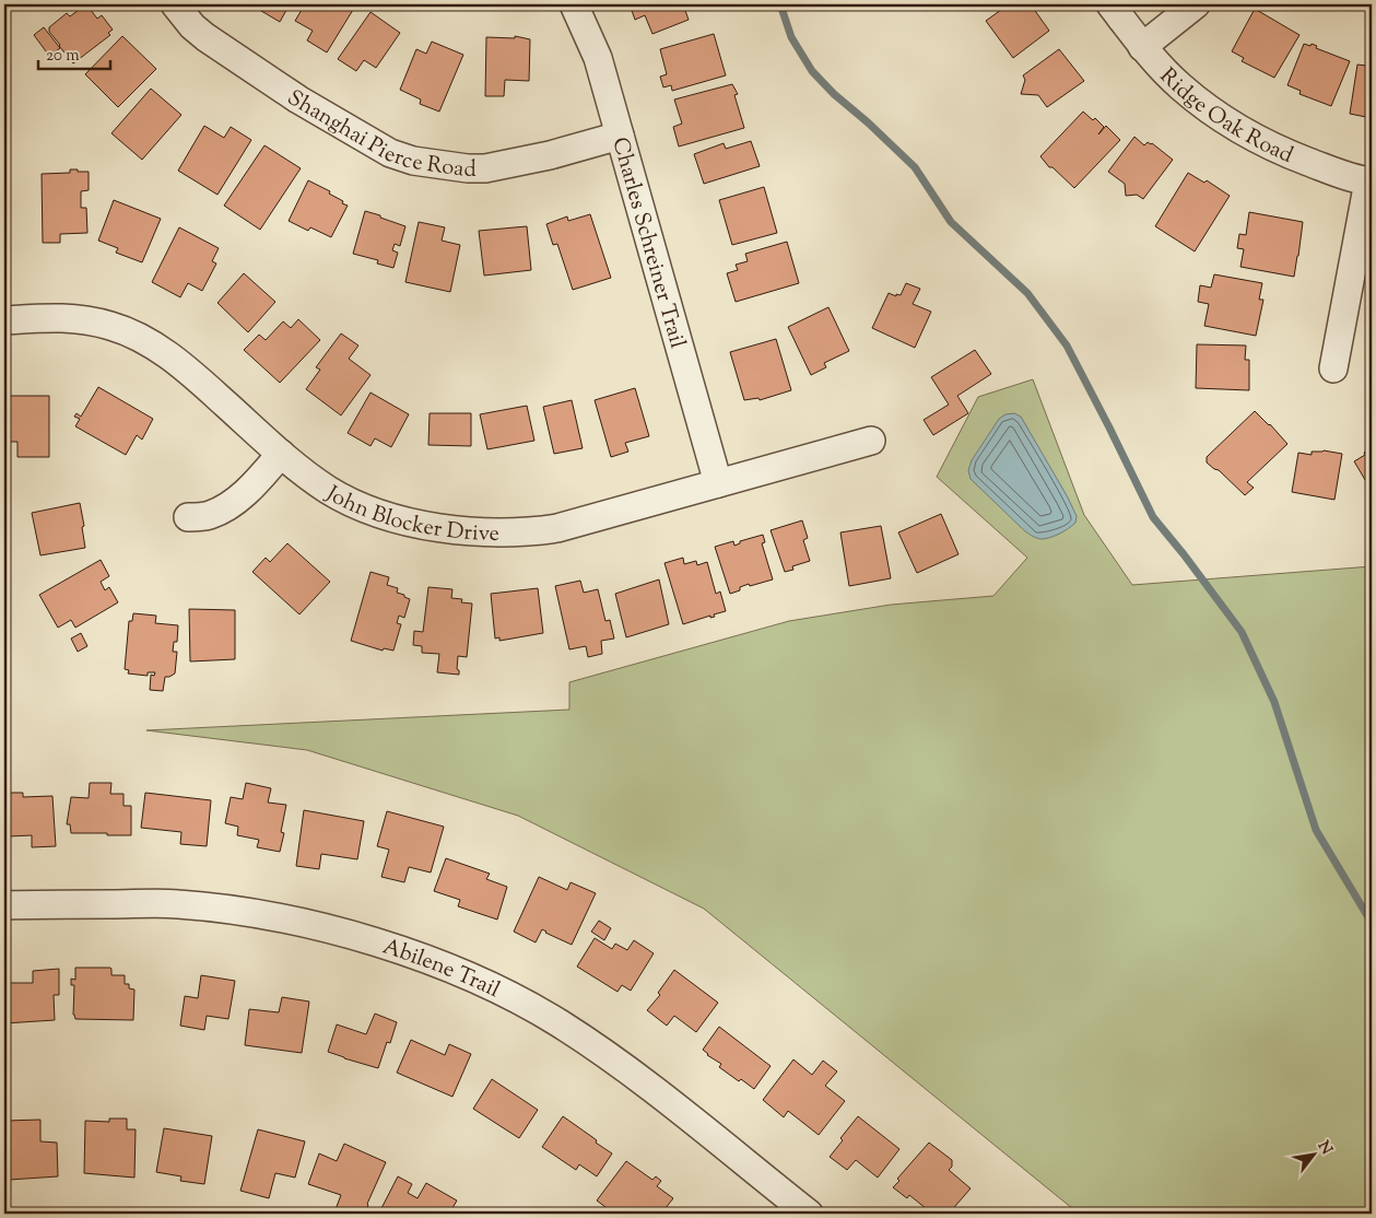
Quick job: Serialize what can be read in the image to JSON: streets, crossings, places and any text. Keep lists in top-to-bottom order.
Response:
{
  "streets": {
    "street": [
      "Ridge Oak Road",
      "Shanghai Pierce Road",
      "Charles Schreiner Trail",
      "John Blocker Drive",
      "Abilene Trail"
    ]
  },
  "crossings": [
    ["Shanghai Pierce Road", "Charles Schreiner Trail"],
    ["Charles Schreiner Trail", "John Blocker Drive"]
  ],
  "scale_bar": "20 m",
  "north": "top right"
}
